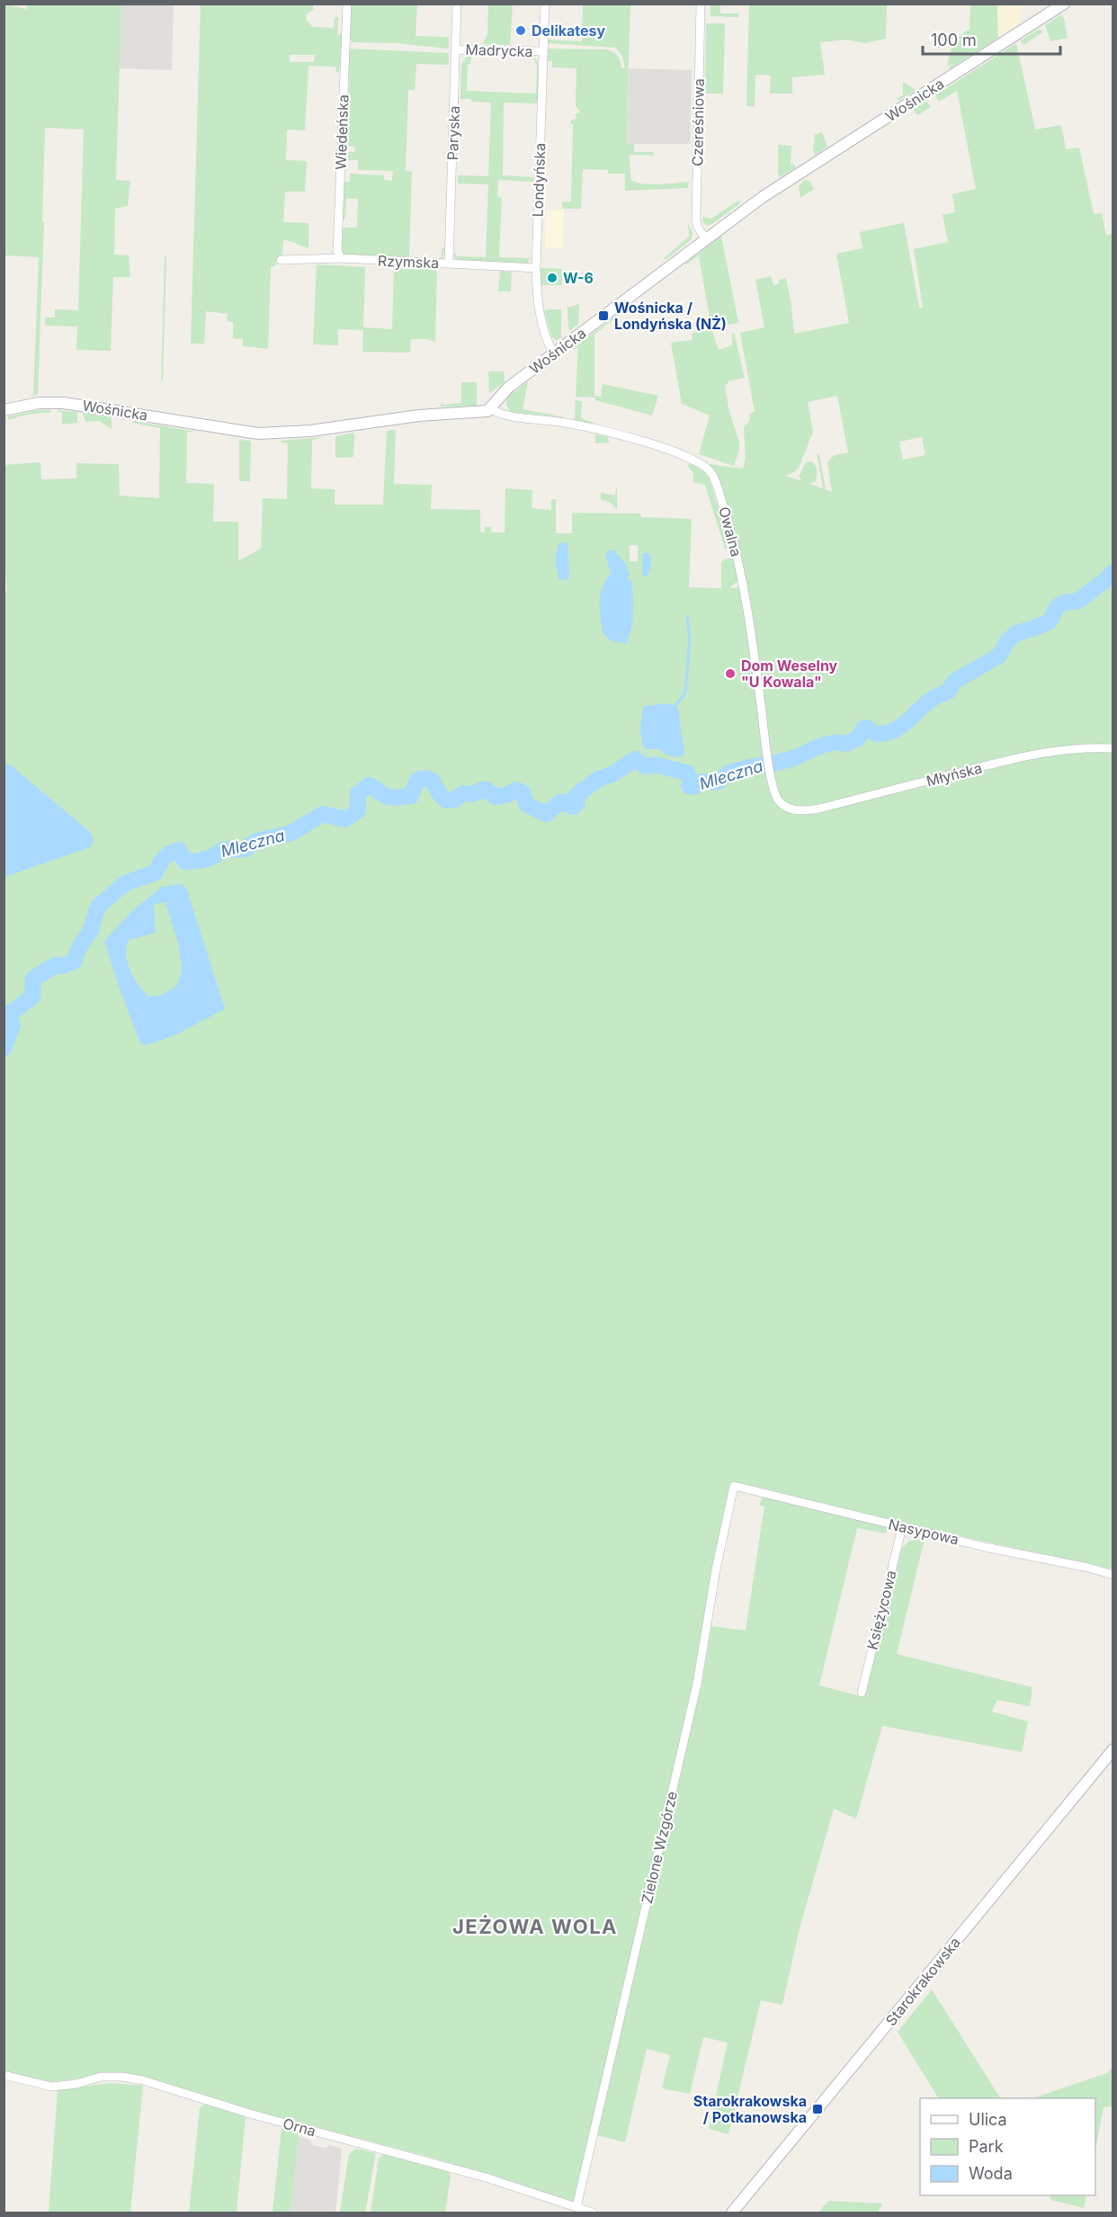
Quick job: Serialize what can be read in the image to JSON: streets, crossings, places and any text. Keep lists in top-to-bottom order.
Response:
{
  "streets": {
    "street": [
      "Madrycka",
      "Wośnicka",
      "Czereśniowa",
      "Wiedeńska",
      "Paryska",
      "Londyńska",
      "Rzymska",
      "Owalna",
      "Młyńska",
      "Nasypowa",
      "Księżycowa",
      "Zielone Wzgórze",
      "Starokrakowska",
      "Orna"
    ]
  },
  "crossings": [
    ["Madrycka", "Paryska"],
    ["Madrycka", "Londyńska"],
    ["Wośnicka", "Czereśniowa"],
    ["Wośnicka", "Londyńska"],
    ["Wośnicka", "Owalna"],
    ["Wiedeńska", "Rzymska"],
    ["Paryska", "Rzymska"],
    ["Londyńska", "Rzymska"],
    ["Owalna", "Młyńska"],
    ["Nasypowa", "Księżycowa"],
    ["Nasypowa", "Zielone Wzgórze"],
    ["Zielone Wzgórze", "Orna"]
  ],
  "districts": ["JEŻOWA WOLA"],
  "water": ["Mleczna"],
  "places": {
    "other": ["Delikatesy", "W-6", "Dom Weselny \"U Kowala\""],
    "transit": ["Wośnicka / Londyńska (NŻ)", "Starokrakowska / Potkanowska"]
  },
  "legend": ["Ulica", "Park", "Woda"],
  "scale_bar": "100 m"
}
